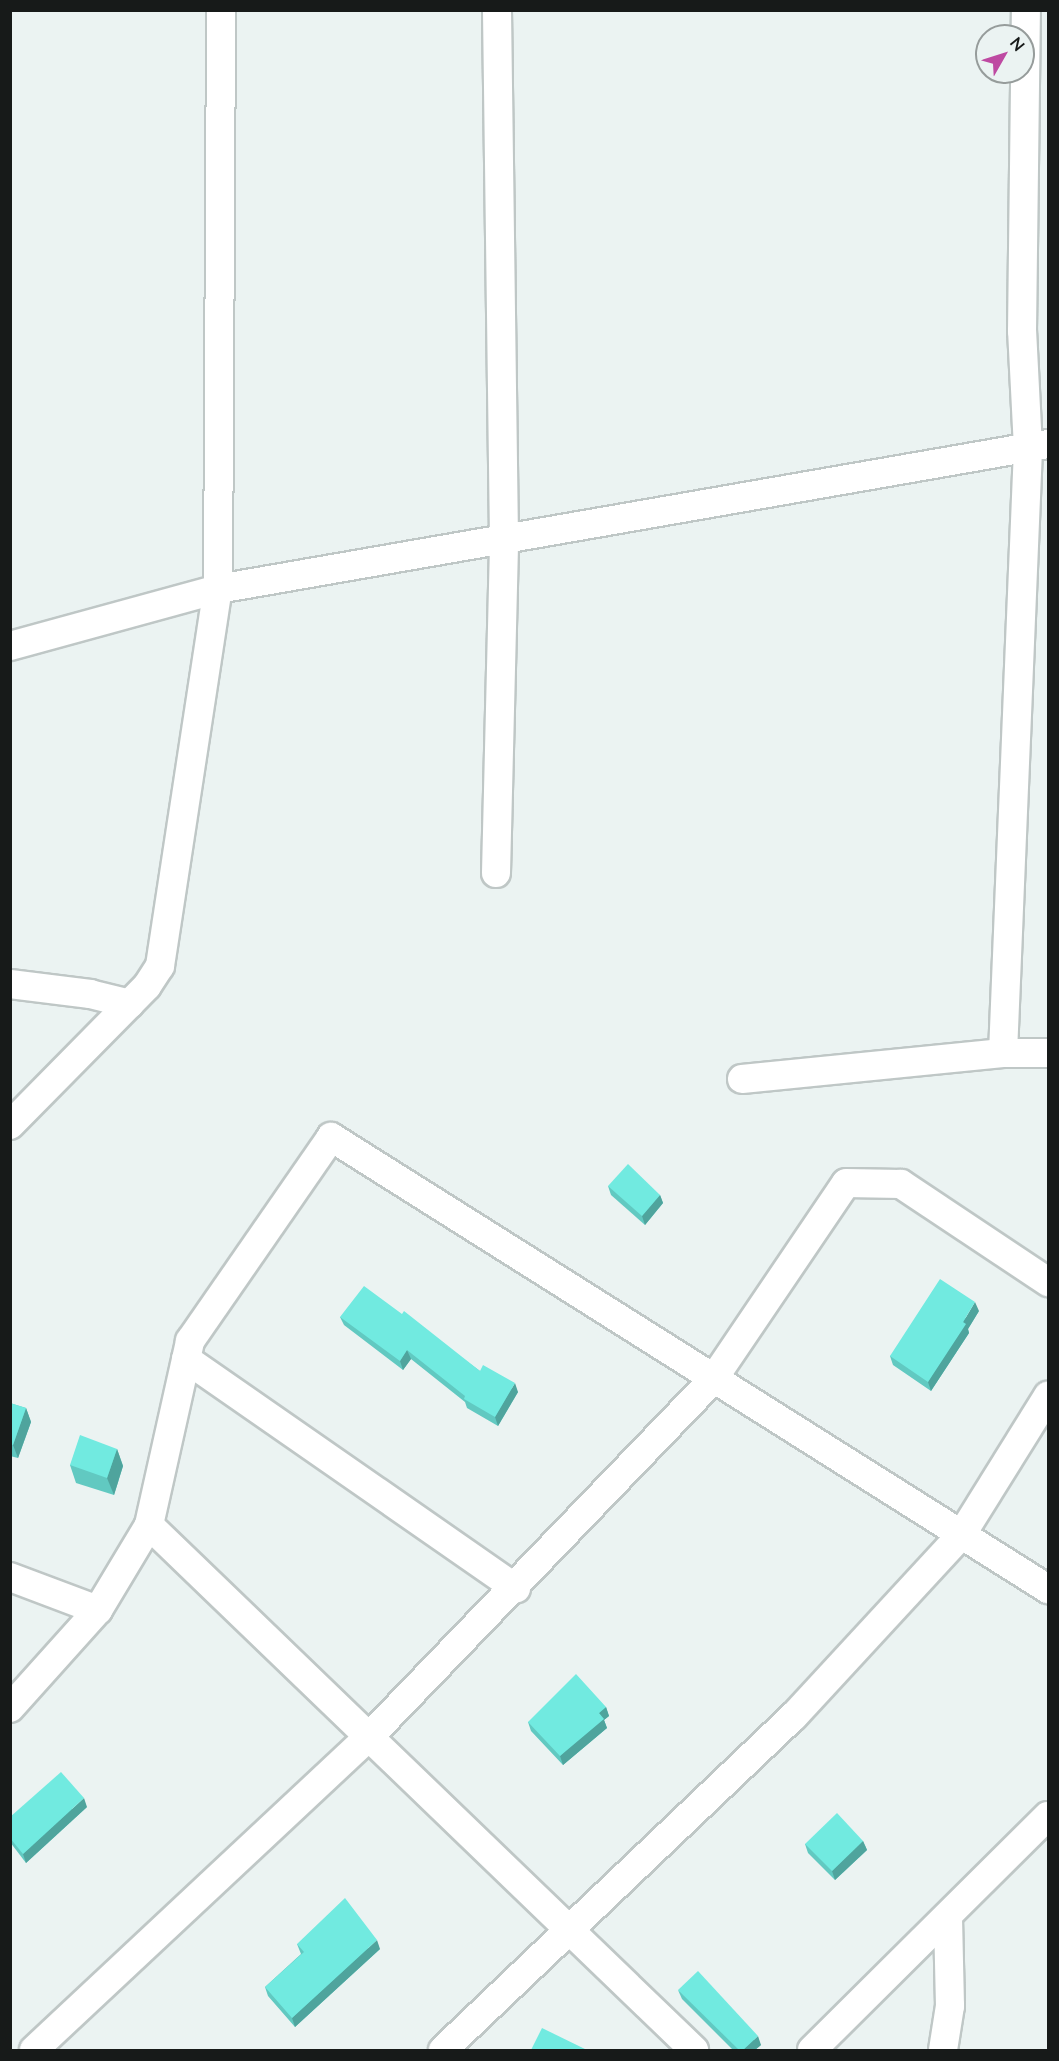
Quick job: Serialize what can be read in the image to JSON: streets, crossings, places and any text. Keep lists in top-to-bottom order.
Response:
{
  "north": "top right"
}
